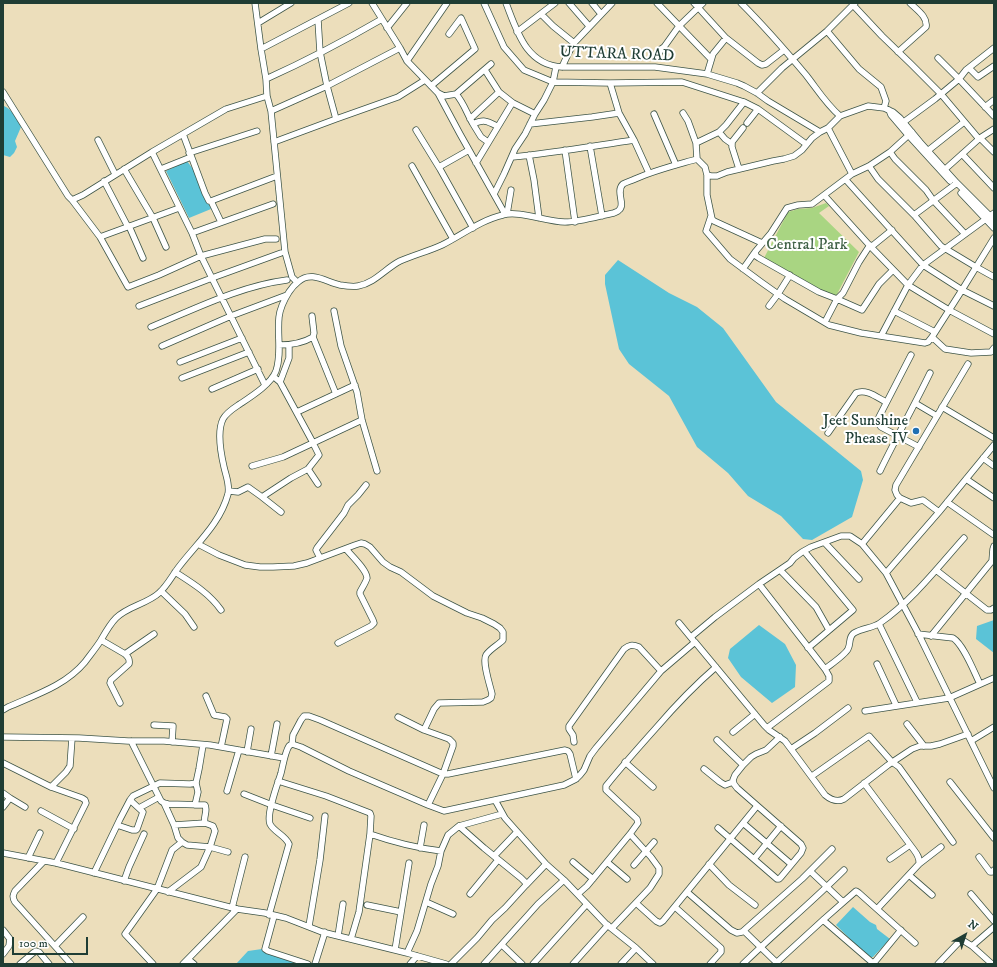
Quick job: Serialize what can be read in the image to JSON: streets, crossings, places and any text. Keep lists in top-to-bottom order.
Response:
{
  "streets": {
    "street": ["UTTARA ROAD"]
  },
  "parks": ["Central Park"],
  "places": ["Jeet Sunshine Phease IV"],
  "scale_bar": "100 m",
  "north": "top right"
}
